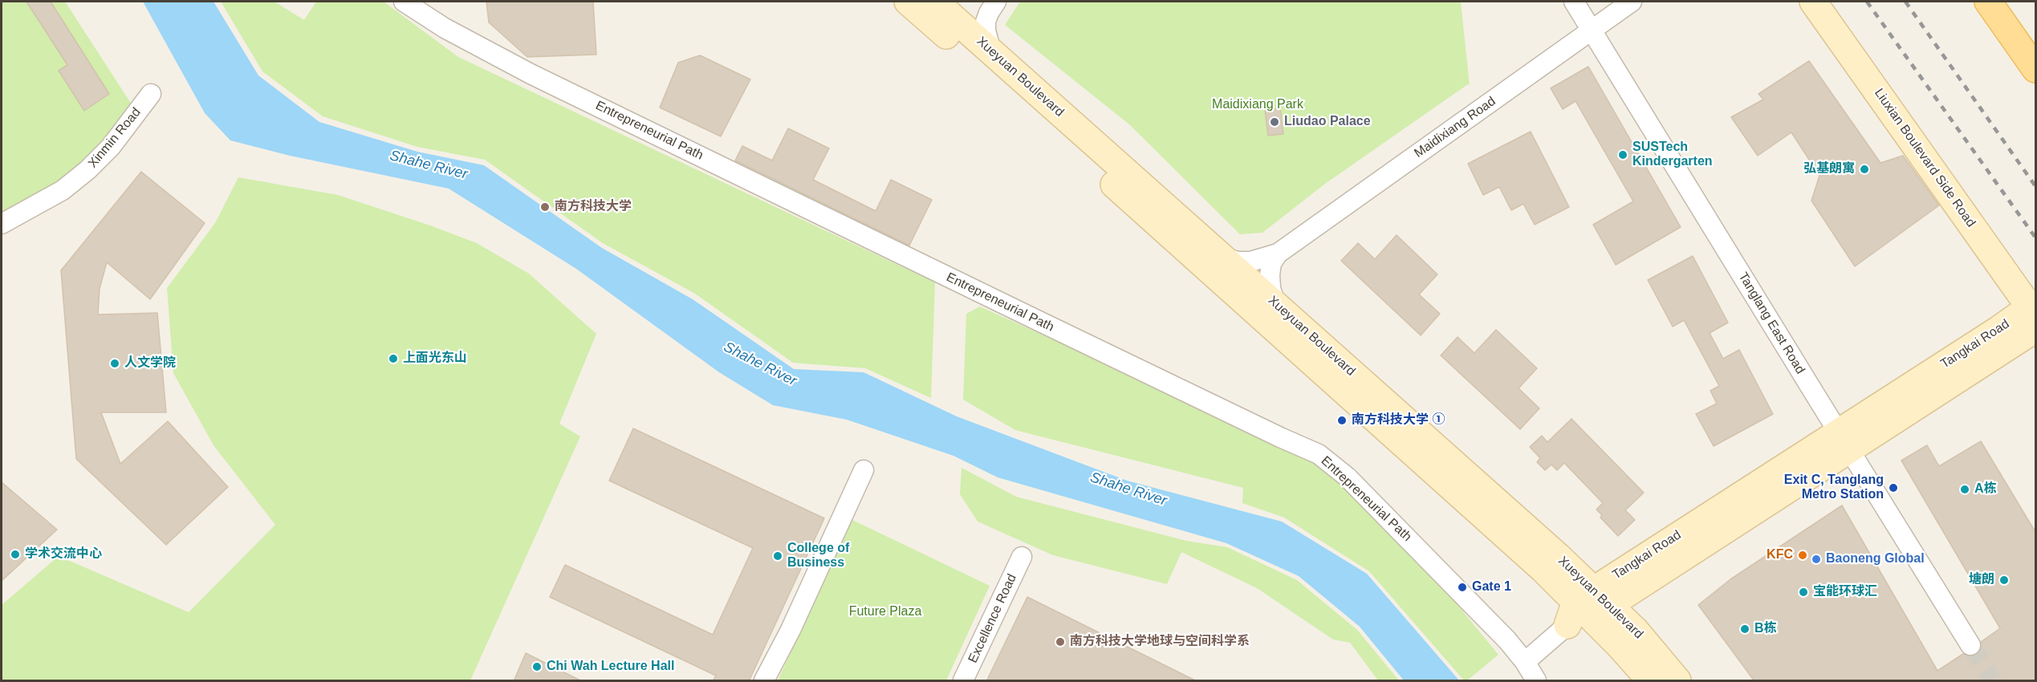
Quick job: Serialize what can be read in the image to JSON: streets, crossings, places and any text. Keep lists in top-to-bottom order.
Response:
{
  "streets": {
    "main road": ["Xueyuan Boulevard", "Liuxian Boulevard Side Road", "Tangkai Road"],
    "street": [
      "Maidixiang Road",
      "Entrepreneurial Path",
      "Xinmin Road",
      "Tanglang East Road",
      "Excellence Road"
    ]
  },
  "crossings": [
    ["Xueyuan Boulevard", "Maidixiang Road"],
    ["Xueyuan Boulevard", "Tangkai Road"],
    ["Maidixiang Road", "Tanglang East Road"],
    ["Liuxian Boulevard Side Road", "Tangkai Road"],
    ["Tanglang East Road", "Tangkai Road"]
  ],
  "water": ["Shahe River"],
  "parks": ["Maidixiang Park", "Future Plaza"],
  "places": [
    "Liudao Palace",
    "SUSTech Kindergarten",
    "弘基朗寓",
    "南方科技大学",
    "上面光东山",
    "人文学院",
    "南方科技大学 ①",
    "Exit C, Tanglang Metro Station",
    "A栋",
    "学术交流中心",
    "KFC",
    "College of Business",
    "Baoneng Global",
    "塘朗",
    "Gate 1",
    "宝能环球汇",
    "B栋",
    "南方科技大学地球与空间科学系",
    "Chi Wah Lecture Hall"
  ]
}
